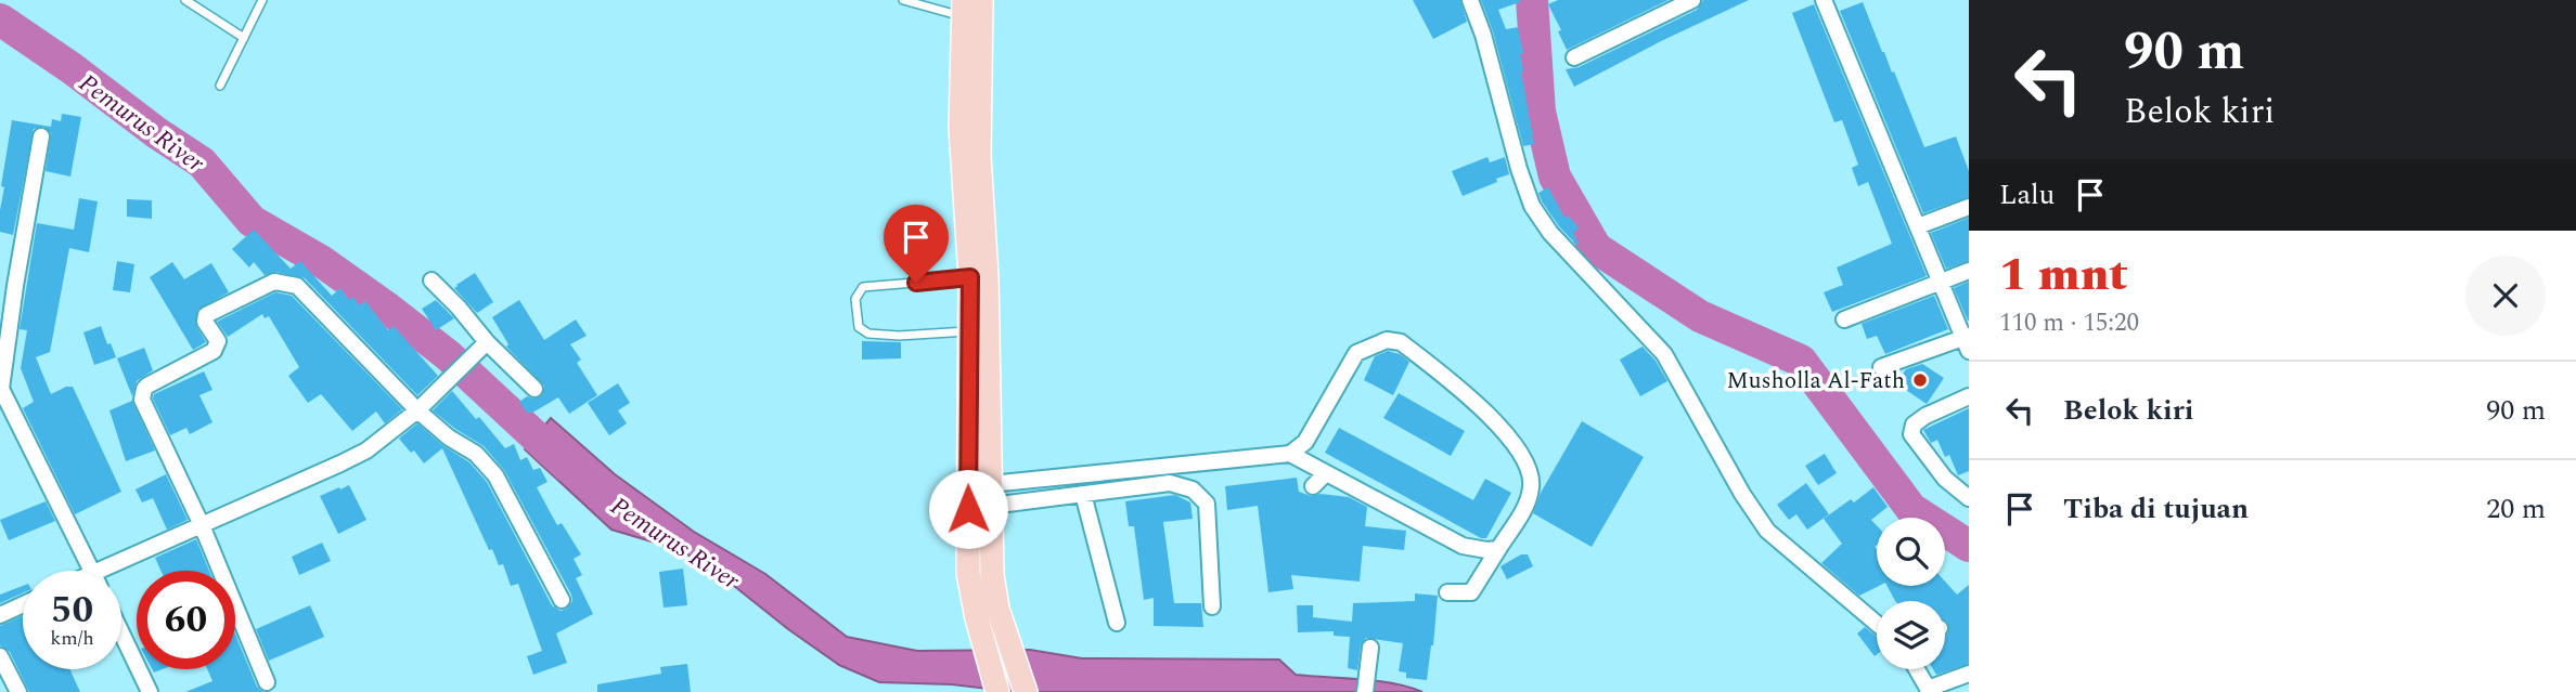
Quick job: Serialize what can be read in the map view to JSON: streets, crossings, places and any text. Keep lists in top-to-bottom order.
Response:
{
  "water": ["Pemurus River"],
  "places": ["Musholla Al-Fath"],
  "page": {
    "turn": ["90 m", "Belok kiri"],
    "then": "Lalu",
    "heading": ["1 mnt", "110 m · 15:20"],
    "list": [
      {
        "name": "Belok kiri",
        "value": "90 m"
      },
      {
        "name": "Tiba di tujuan",
        "value": "20 m"
      }
    ],
    "speed": "50 km/h",
    "limit": "60"
  }
}
